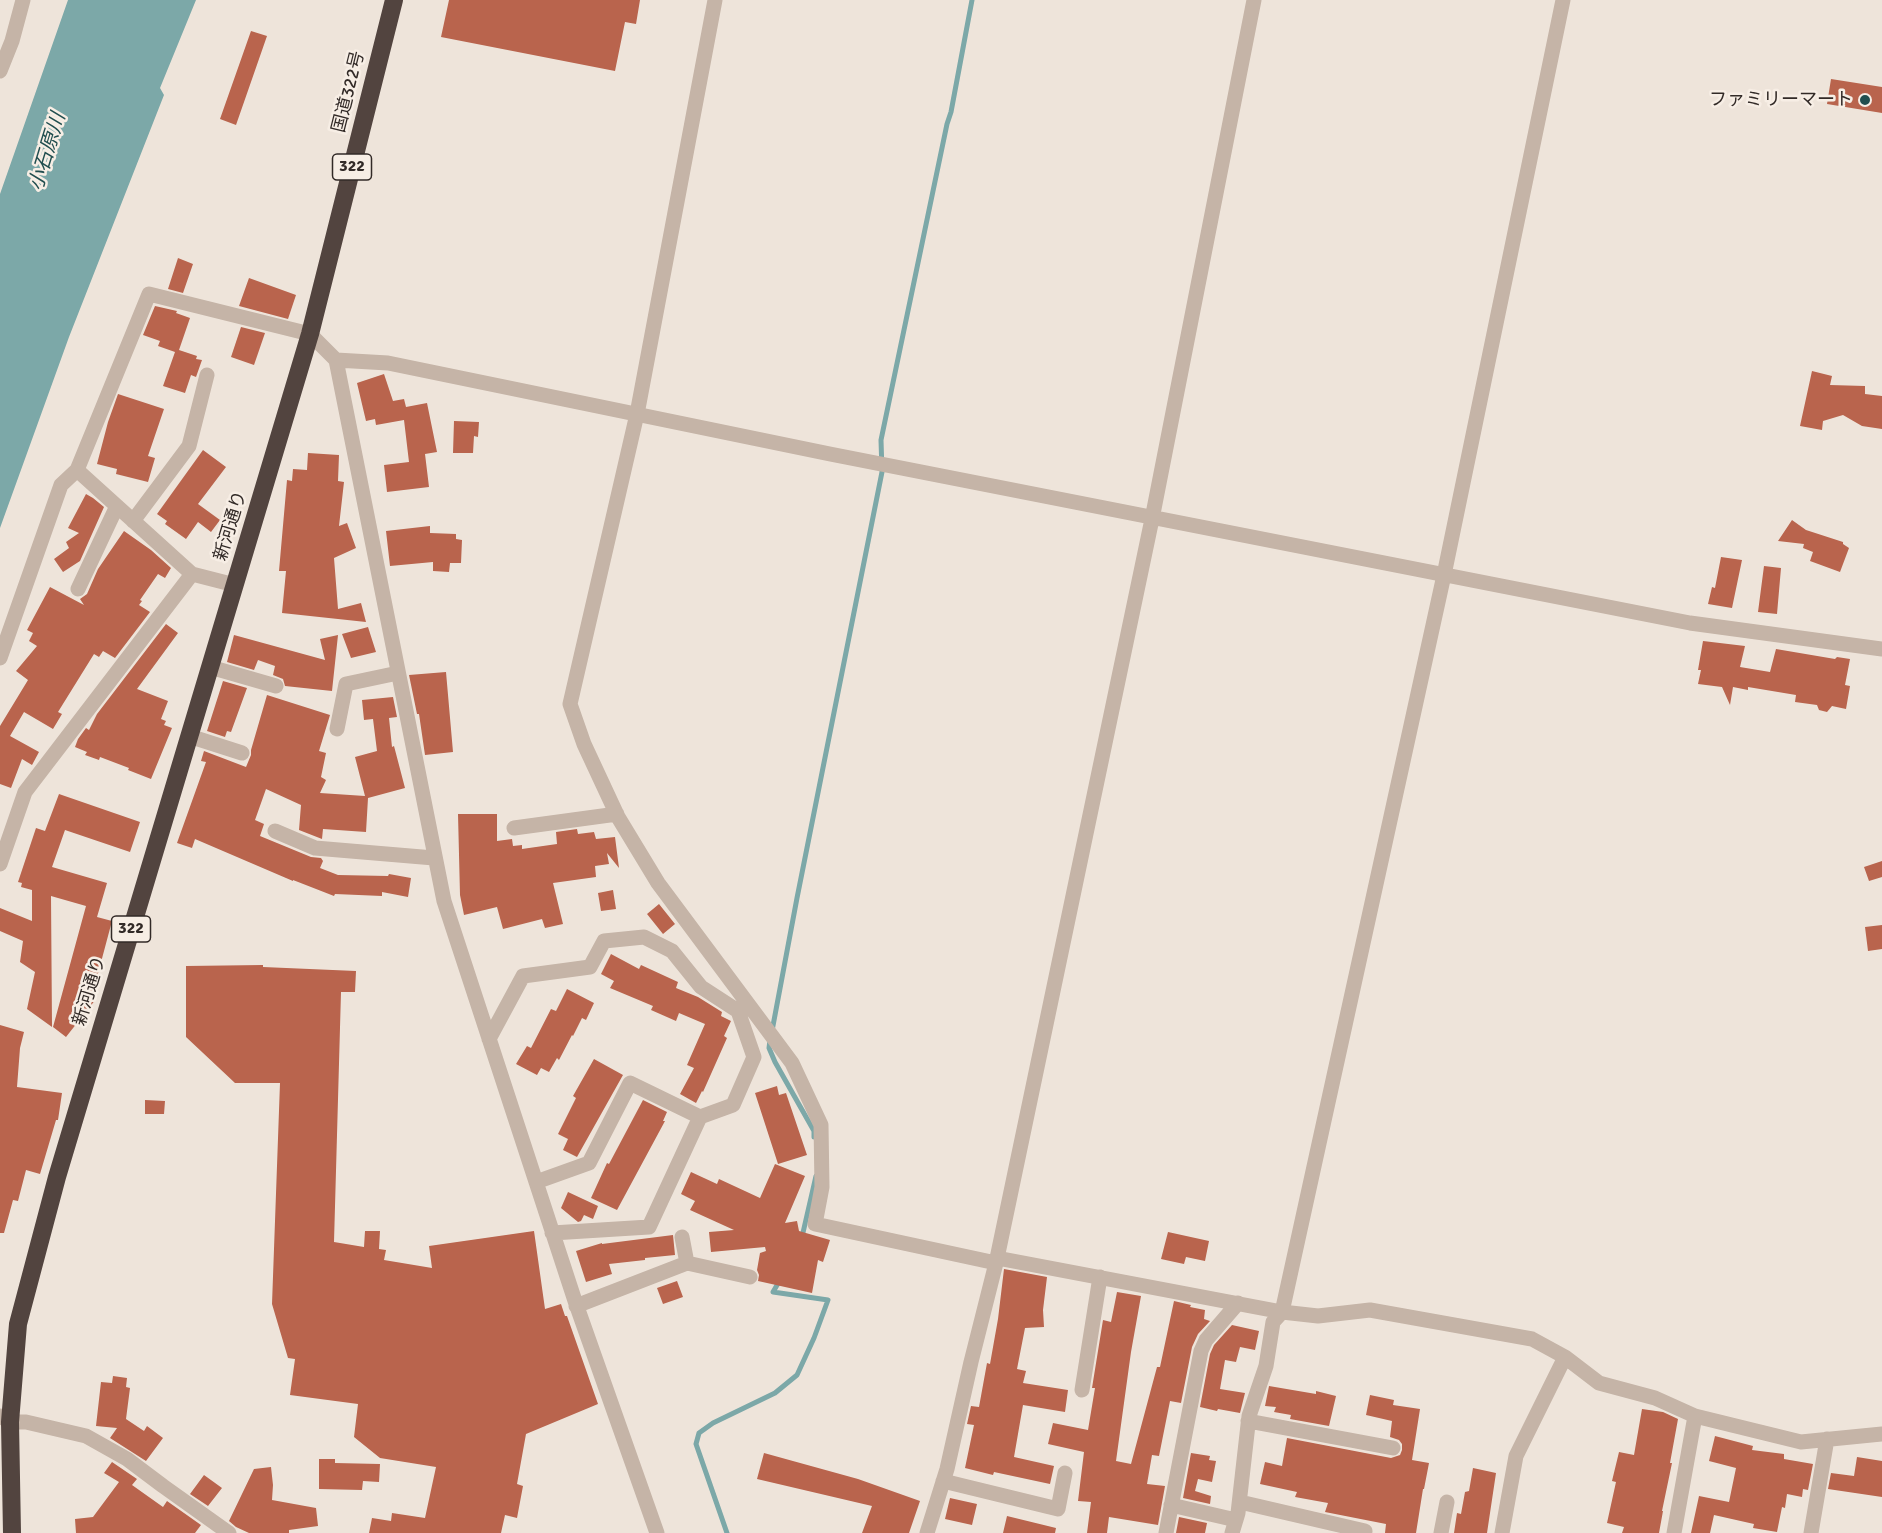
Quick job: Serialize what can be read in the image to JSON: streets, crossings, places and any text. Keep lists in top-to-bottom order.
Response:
{
  "streets": {
    "highway": ["国道322号", "322", "新河通り"]
  },
  "crossings": [
    ["国道322号", "新河通り"]
  ],
  "water": ["小石原川"],
  "places": ["ファミリーマート"]
}
